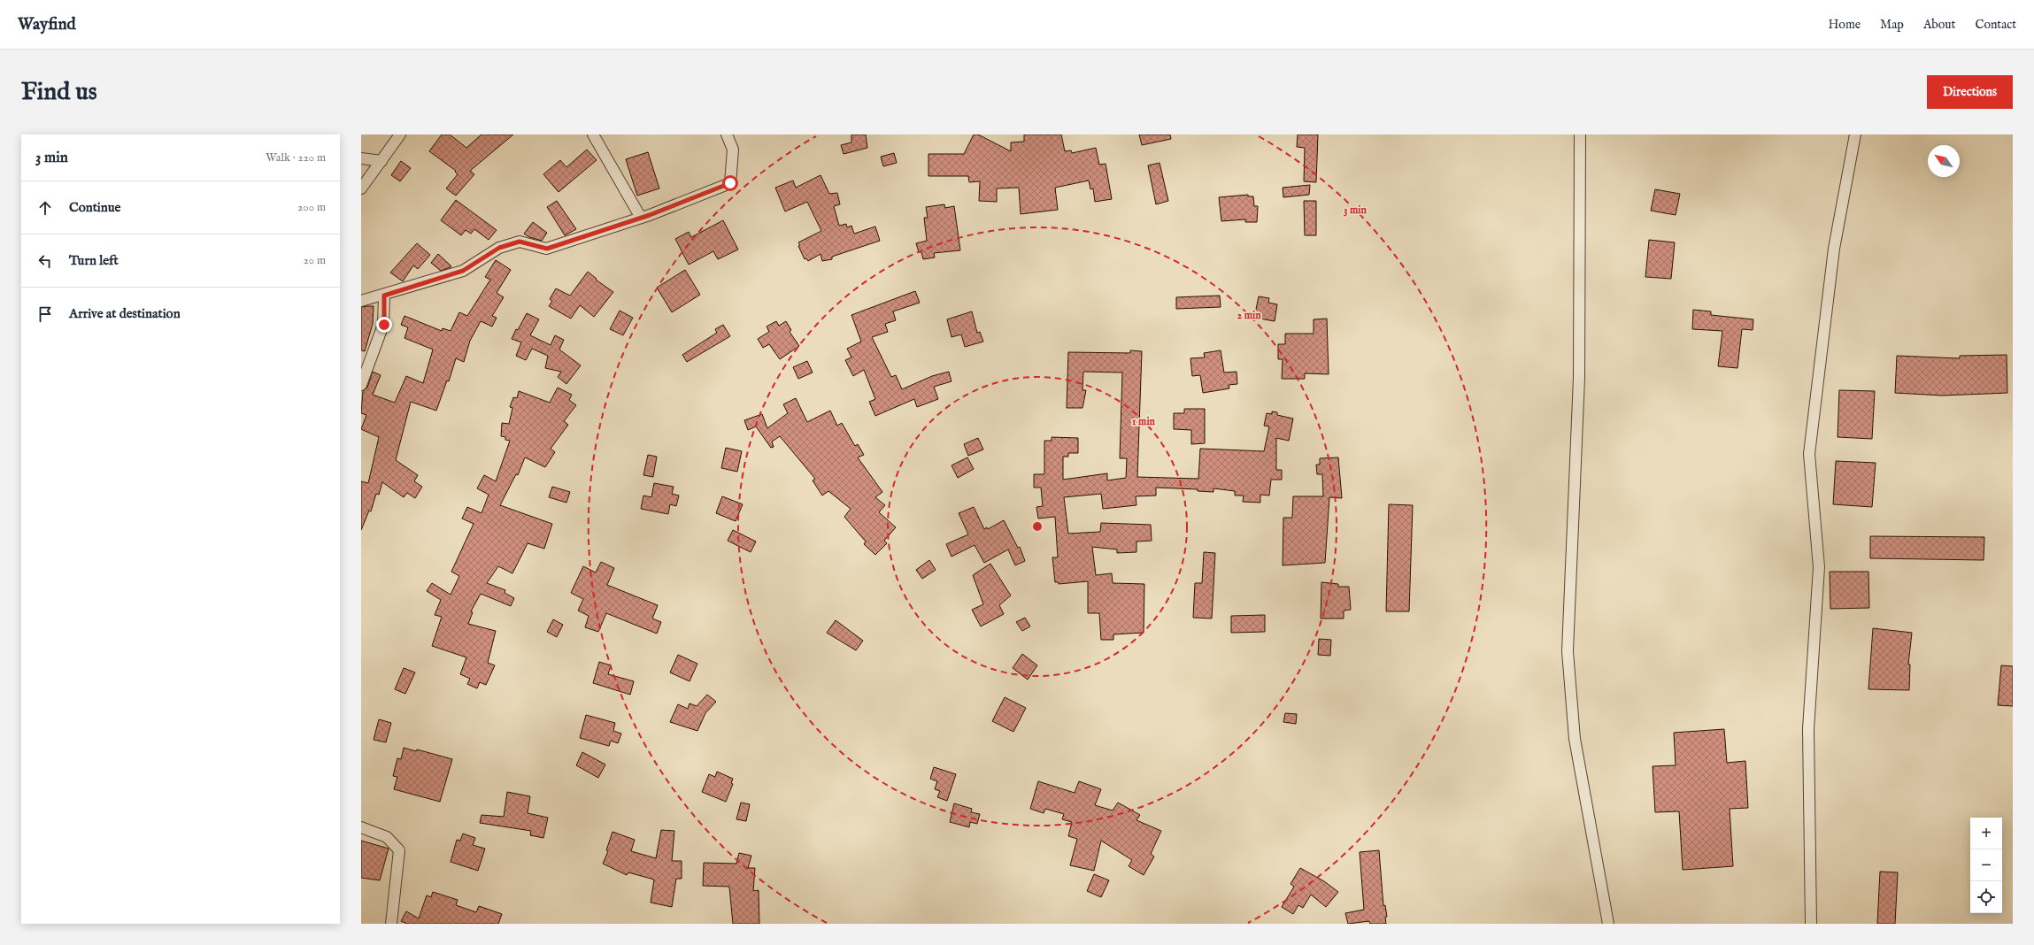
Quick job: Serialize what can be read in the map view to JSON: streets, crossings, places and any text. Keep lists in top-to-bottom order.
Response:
{
  "north": "top left",
  "page": {
    "header": "Wayfind",
    "nav": [
      "Home",
      "Map",
      "About",
      "Contact"
    ],
    "buttons": "Directions",
    "title": "Find us",
    "heading": ["3 min", "Walk · 220 m"],
    "list": [
      ["Continue", "200 m"],
      ["Turn left", "20 m"],
      "Arrive at destination"
    ],
    "map_buttons": ["+", "−"]
  },
  "rings": ["3 min", "2 min", "1 min"]
}
